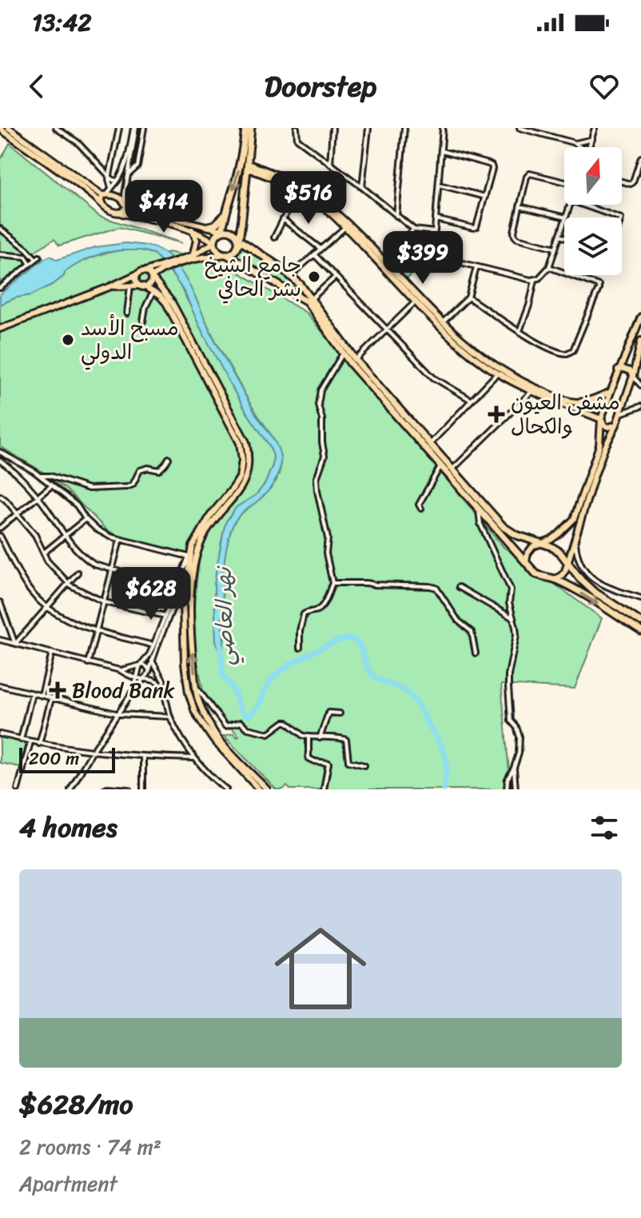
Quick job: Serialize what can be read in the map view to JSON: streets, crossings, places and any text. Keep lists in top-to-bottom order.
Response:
{
  "water": ["نهر العاصي"],
  "places": {
    "other": ["جامع الشيخ بشر الحافي", "مسبح الأسد الدولي"],
    "health": ["مشفى العيون والكحال", "Blood Bank"]
  },
  "scale_bar": "200 m",
  "north": "top",
  "page": {
    "status": "13:42",
    "header": "Doorstep",
    "price": [
      "$516",
      "$414",
      "$399",
      "$628"
    ],
    "scale": "200 m",
    "heading": "4 homes",
    "list": [
      {
        "name": "$628/mo",
        "note": "2 rooms · 74 m² · Apartment"
      }
    ]
  }
}
